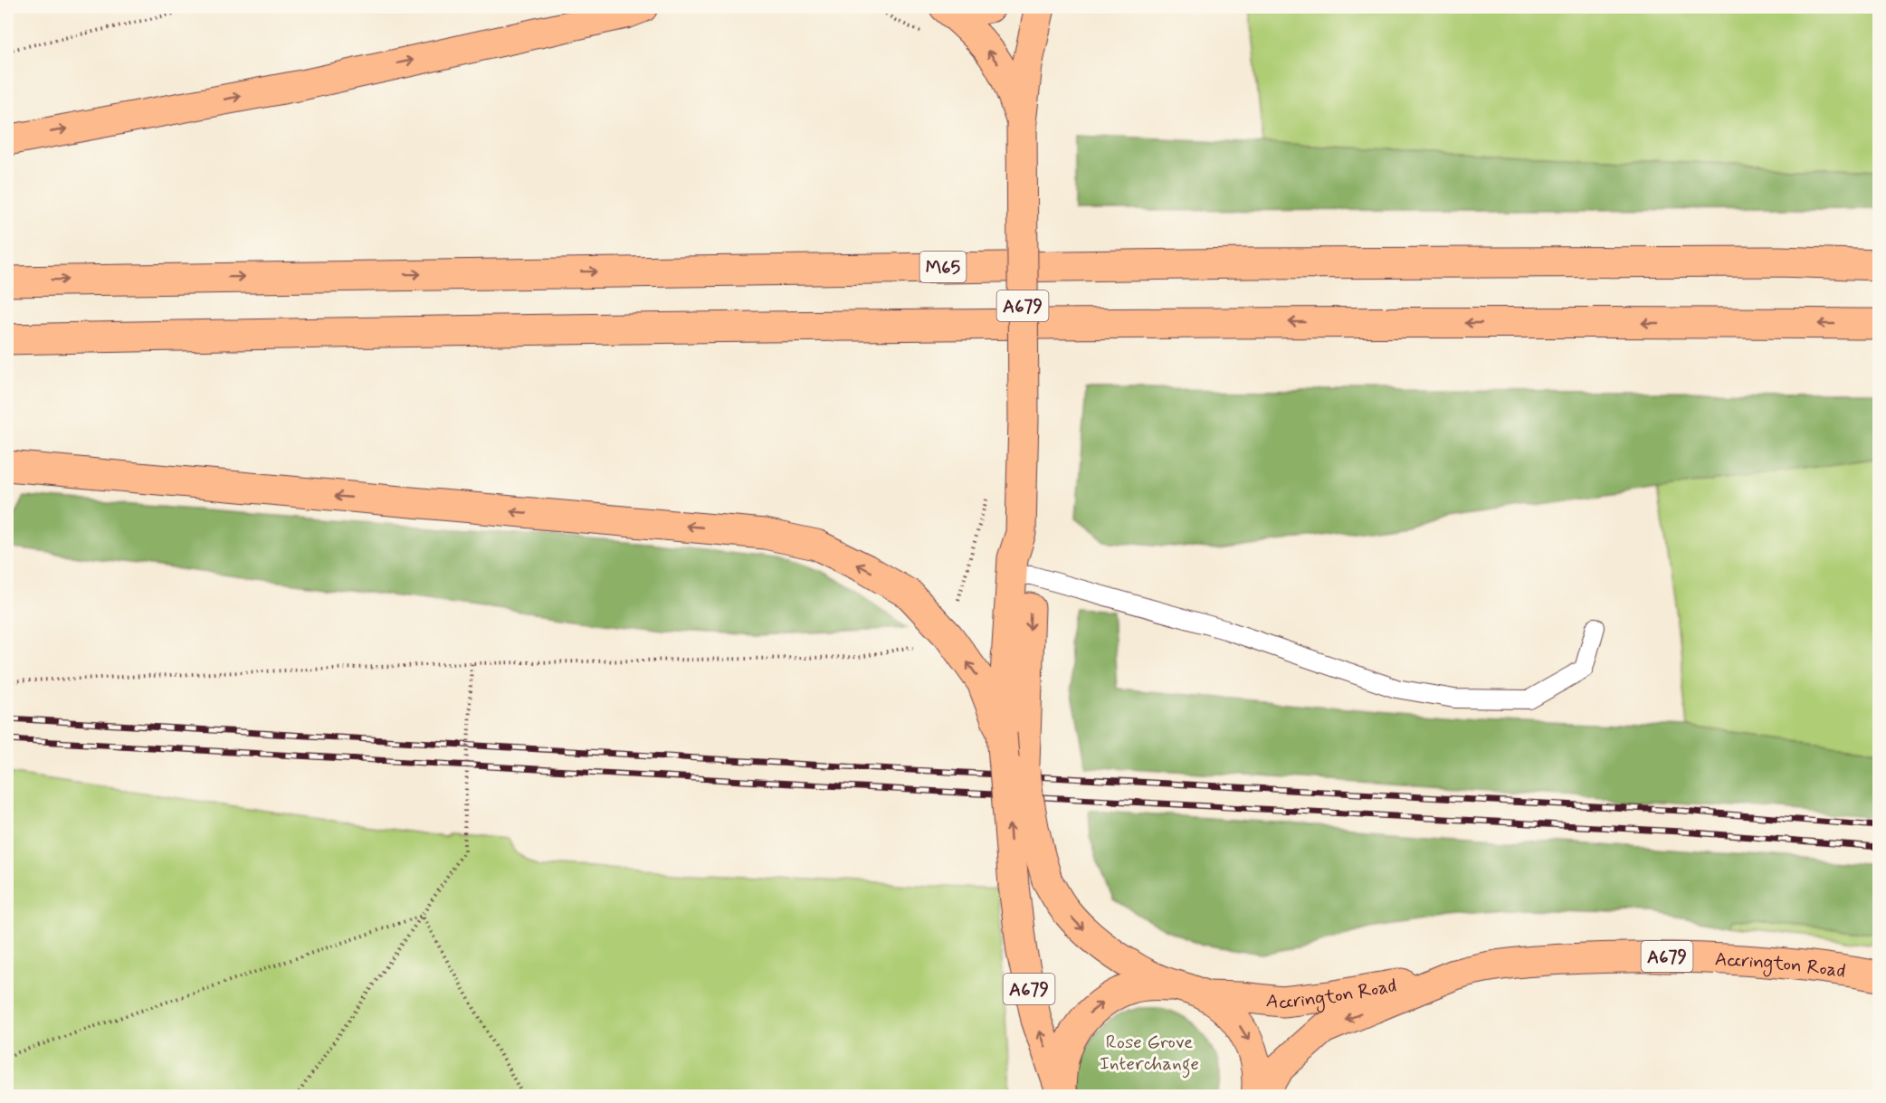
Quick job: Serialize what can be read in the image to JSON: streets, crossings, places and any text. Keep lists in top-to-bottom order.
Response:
{
  "streets": {
    "highway": ["M65", "A679", "Accrington Road"]
  },
  "crossings": [
    ["A679", "Accrington Road"]
  ],
  "parks": ["Rose Grove Interchange"]
}
